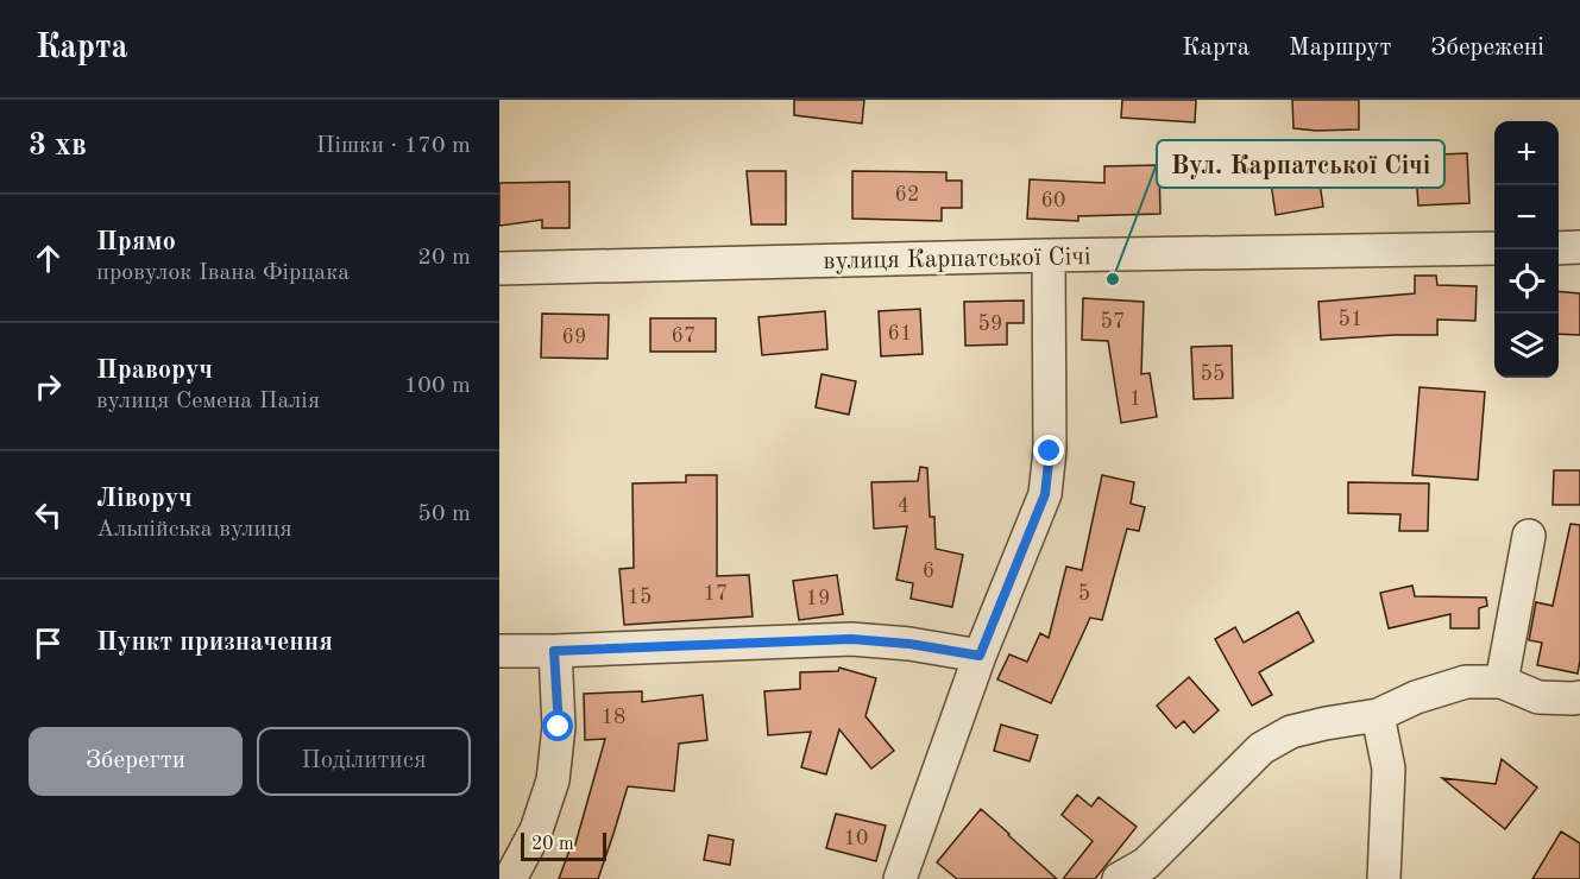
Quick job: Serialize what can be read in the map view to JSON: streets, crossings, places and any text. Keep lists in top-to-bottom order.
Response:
{
  "streets": {
    "street": ["вулиця Карпатської Січі"]
  },
  "places": ["Вул. Карпатської Січі"],
  "house_numbers": [
    "62",
    "60",
    "51",
    "57",
    "59",
    "61",
    "67",
    "69",
    "55",
    "1",
    "4",
    "6",
    "17",
    "5",
    "15",
    "19",
    "18",
    "10"
  ],
  "scale_bar": "20 m",
  "page": {
    "header": "Карта",
    "nav": ["Карта", "Маршрут", "Збережені"],
    "heading": ["3 хв", "Пішки · 170 m"],
    "map_buttons": ["+", "−"],
    "list": [
      ["Прямо", "провулок Івана Фірцака", "20 m"],
      ["Праворуч", "вулиця Семена Палія", "100 m"],
      ["Ліворуч", "Альпійська вулиця", "50 m"],
      "Пункт призначення"
    ],
    "buttons": ["Зберегти", "Поділитися"],
    "scale": "20 m"
  }
}
